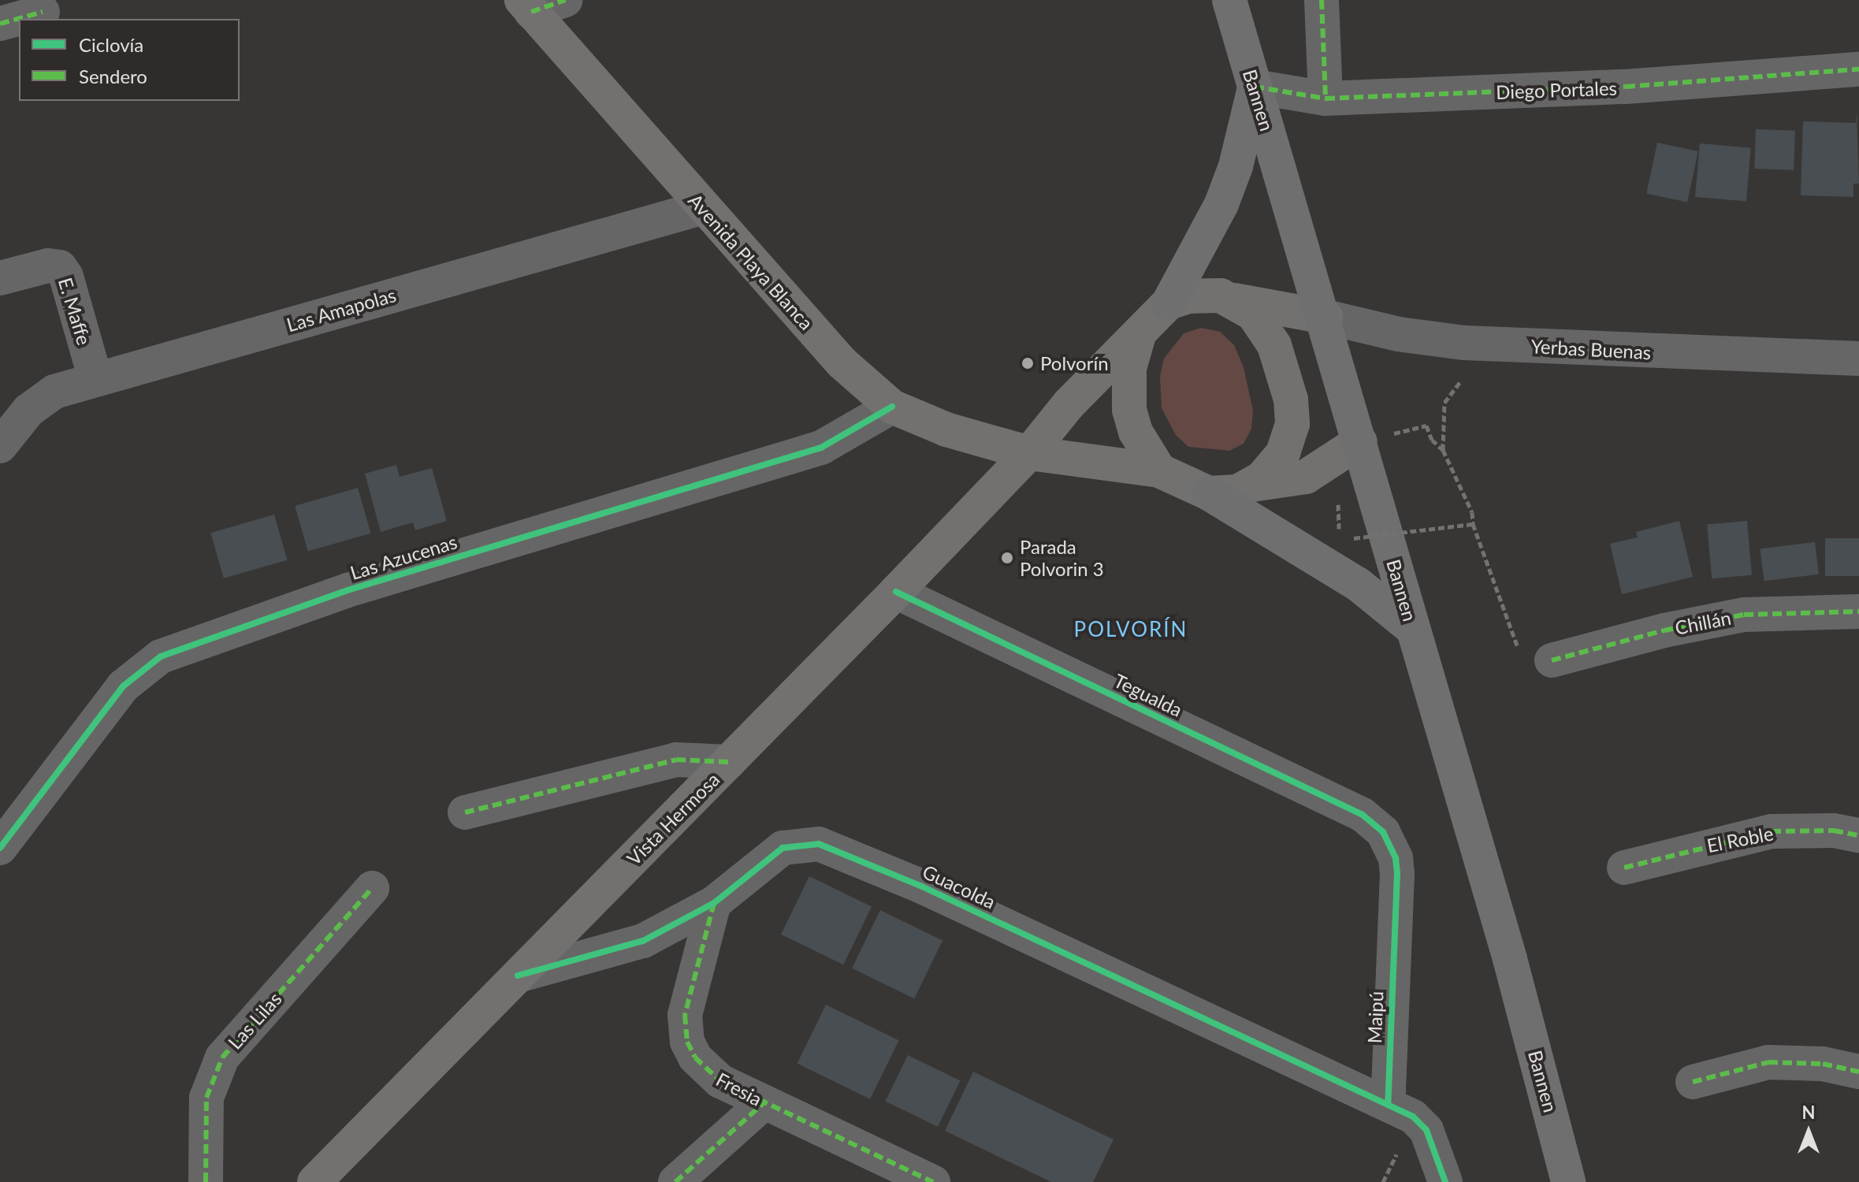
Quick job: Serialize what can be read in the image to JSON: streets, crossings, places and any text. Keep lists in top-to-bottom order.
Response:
{
  "streets": {
    "main road": ["Bannen", "Avenida Playa Blanca", "Vista Hermosa"],
    "street": [
      "Diego Portales",
      "Las Amapolas",
      "E. Maffe",
      "Yerbas Buenas",
      "Las Azucenas",
      "Chillán",
      "Tegualda",
      "El Roble",
      "Guacolda",
      "Maipú",
      "Las Lilas",
      "Fresia"
    ]
  },
  "crossings": [
    ["Diego Portales", "Bannen"],
    ["Bannen", "Yerbas Buenas"],
    ["Avenida Playa Blanca", "Las Amapolas"],
    ["Avenida Playa Blanca", "Las Azucenas"],
    ["Avenida Playa Blanca", "Vista Hermosa"],
    ["Las Amapolas", "E. Maffe"],
    ["Tegualda", "Vista Hermosa"],
    ["Tegualda", "Maipú"],
    ["Vista Hermosa", "Guacolda"],
    ["Guacolda", "Maipú"],
    ["Guacolda", "Fresia"]
  ],
  "districts": ["POLVORÍN"],
  "places": ["Polvorín", "Parada Polvorin 3"],
  "legend": ["Ciclovía", "Sendero"],
  "north": "top"
}
